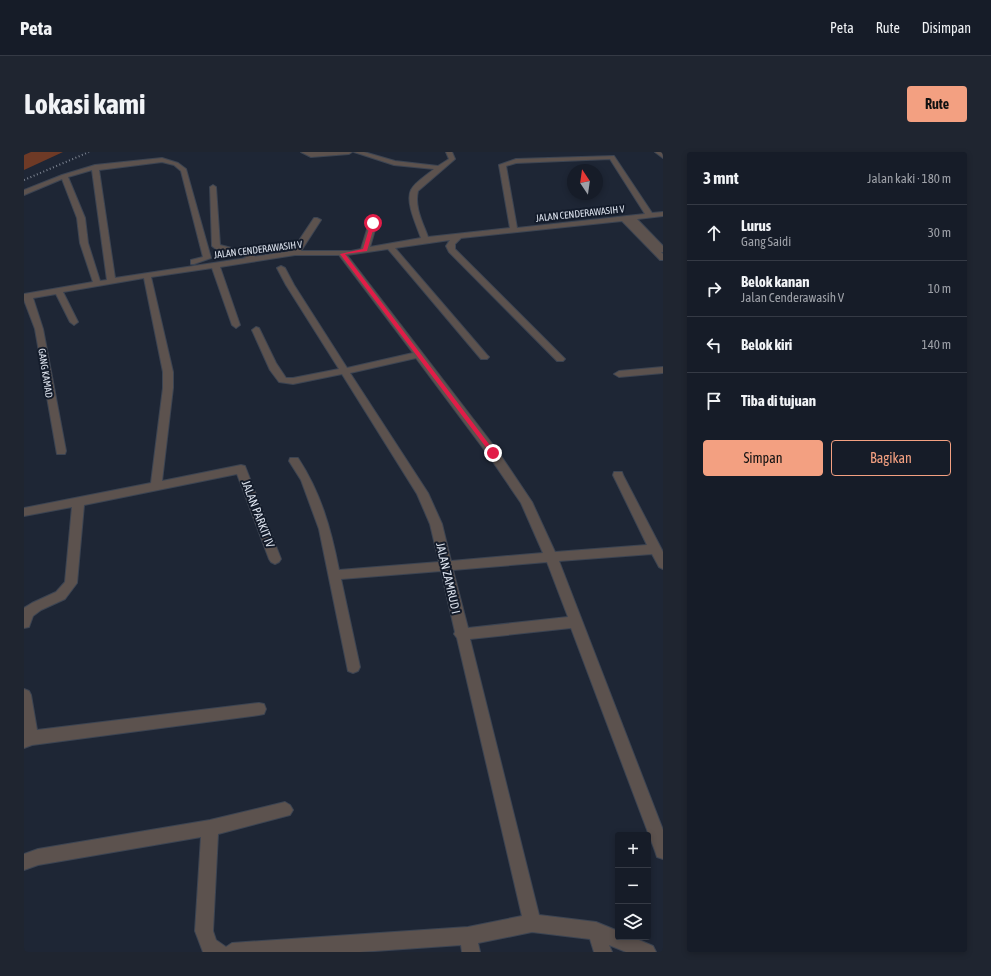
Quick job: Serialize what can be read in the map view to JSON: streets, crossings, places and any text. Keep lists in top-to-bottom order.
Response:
{
  "streets": {
    "street": [
      "JALAN CENDERAWASIH V",
      "GANG KAMAD",
      "JALAN PARKIT IV",
      "JALAN ZAMRUD I"
    ]
  },
  "crossings": [
    ["JALAN CENDERAWASIH V", "GANG KAMAD"]
  ],
  "north": "top",
  "page": {
    "header": "Peta",
    "nav": ["Peta", "Rute", "Disimpan"],
    "buttons": [
      "Rute",
      ["Simpan", "Bagikan"]
    ],
    "title": "Lokasi kami",
    "heading": ["3 mnt", "Jalan kaki · 180 m"],
    "list": [
      ["Lurus", "Gang Saidi", "30 m"],
      ["Belok kanan", "Jalan Cenderawasih V", "10 m"],
      ["Belok kiri", "140 m"],
      "Tiba di tujuan"
    ],
    "map_buttons": ["+", "−"]
  }
}
